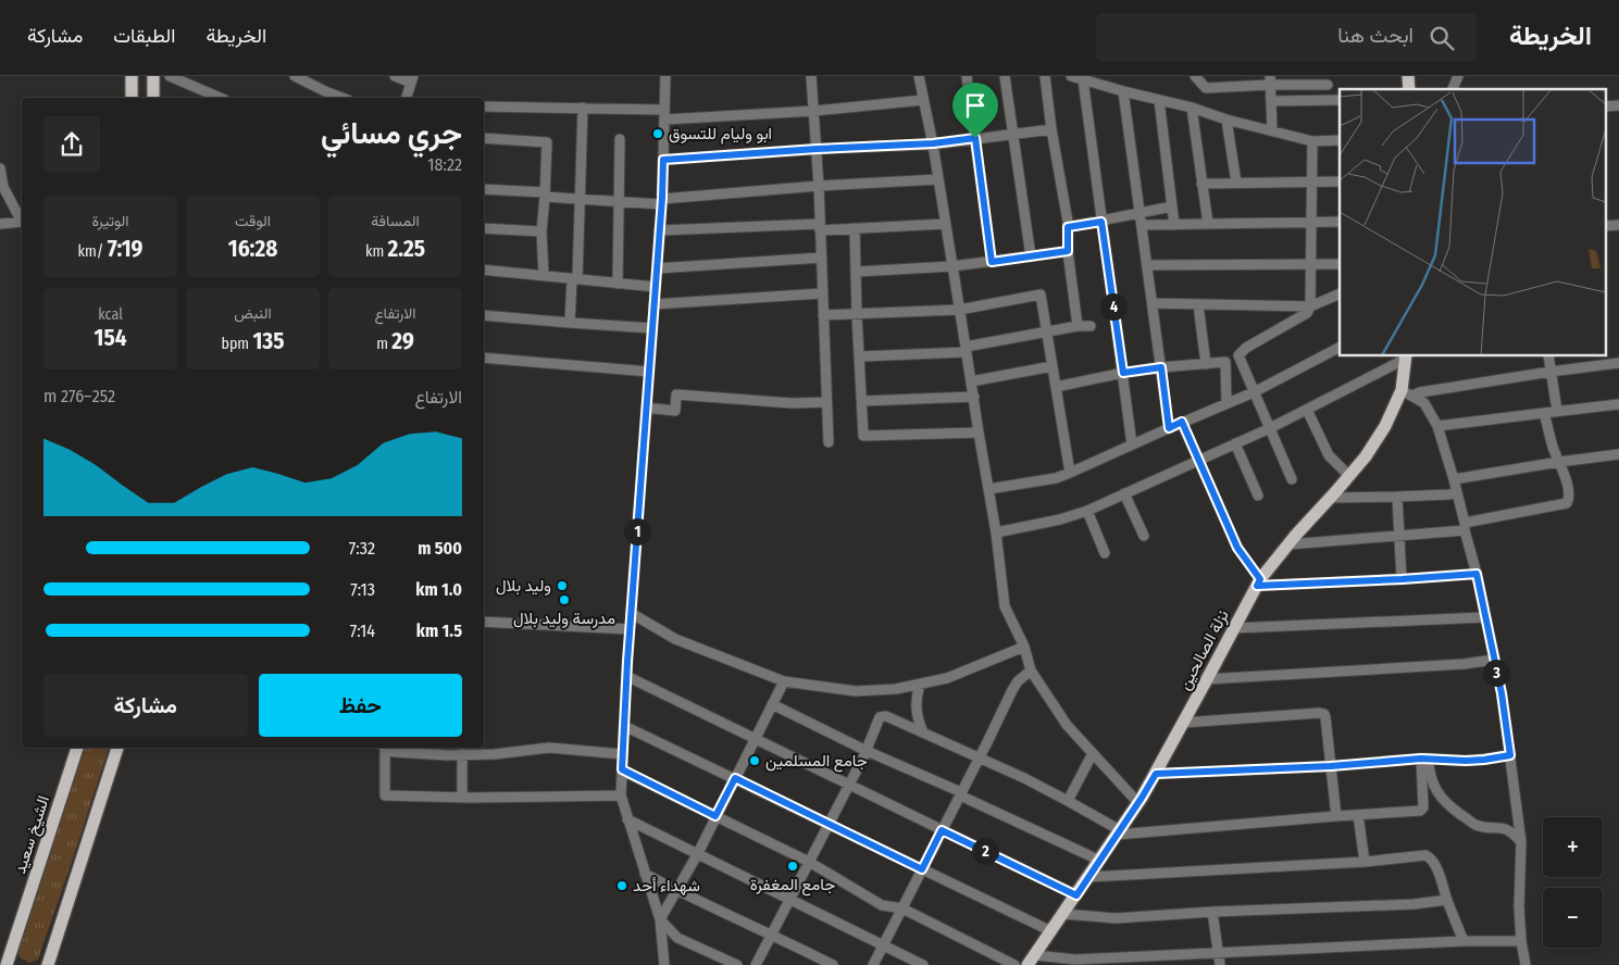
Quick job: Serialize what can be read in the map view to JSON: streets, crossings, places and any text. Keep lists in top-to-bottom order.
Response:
{
  "streets": {
    "main road": ["نزلة الصالحين", "الشيخ سعيد"]
  },
  "places": [
    "ابو وليام للتسوق",
    "وليد بلال",
    "مدرسة وليد بلال",
    "جامع المسلمين",
    "جامع المغفرة",
    "شهداء أحد"
  ],
  "page": {
    "header": "الخريطة",
    "search": "ابحث هنا",
    "nav": ["الخريطة", "الطبقات", "مشاركة"],
    "heading": ["جري مسائي", "18:22"],
    "stats": [
      ["المسافة", "2.25 km"],
      ["الوقت", "16:28"],
      ["الوتيرة", "7:19 /km"],
      ["الارتفاع", "29 m"],
      ["النبض", "135 bpm"],
      ["kcal", "154"]
    ],
    "pins": [
      "4",
      "1",
      "3",
      "2"
    ],
    "chart": ["الارتفاع", "252–276 m"],
    "list": [
      {
        "name": "500 m",
        "note": "7:32"
      },
      {
        "name": "1.0 km",
        "note": "7:13"
      },
      {
        "name": "1.5 km",
        "note": "7:14"
      }
    ],
    "buttons": ["حفظ", "مشاركة"],
    "map_buttons": ["+", "−"]
  }
}
